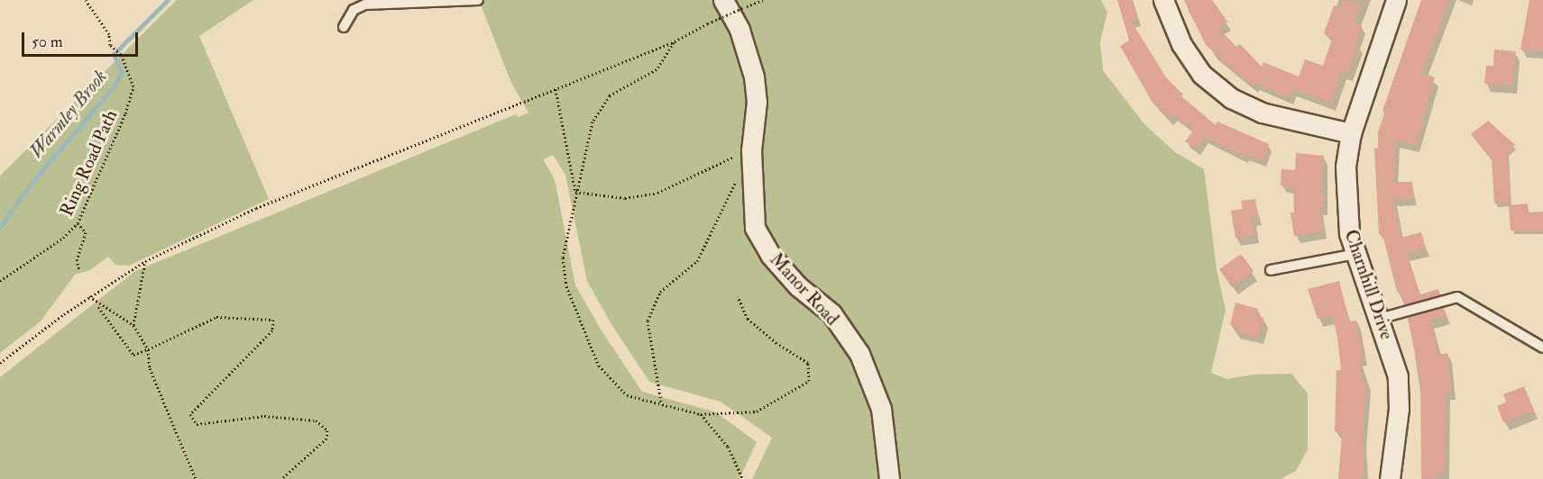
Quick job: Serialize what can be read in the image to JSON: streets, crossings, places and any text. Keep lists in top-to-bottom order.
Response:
{
  "streets": {
    "street": ["Charnhill Drive", "Manor Road"],
    "path": ["Ring Road Path"]
  },
  "water": ["Warmley Brook"],
  "scale_bar": "50 m"
}
